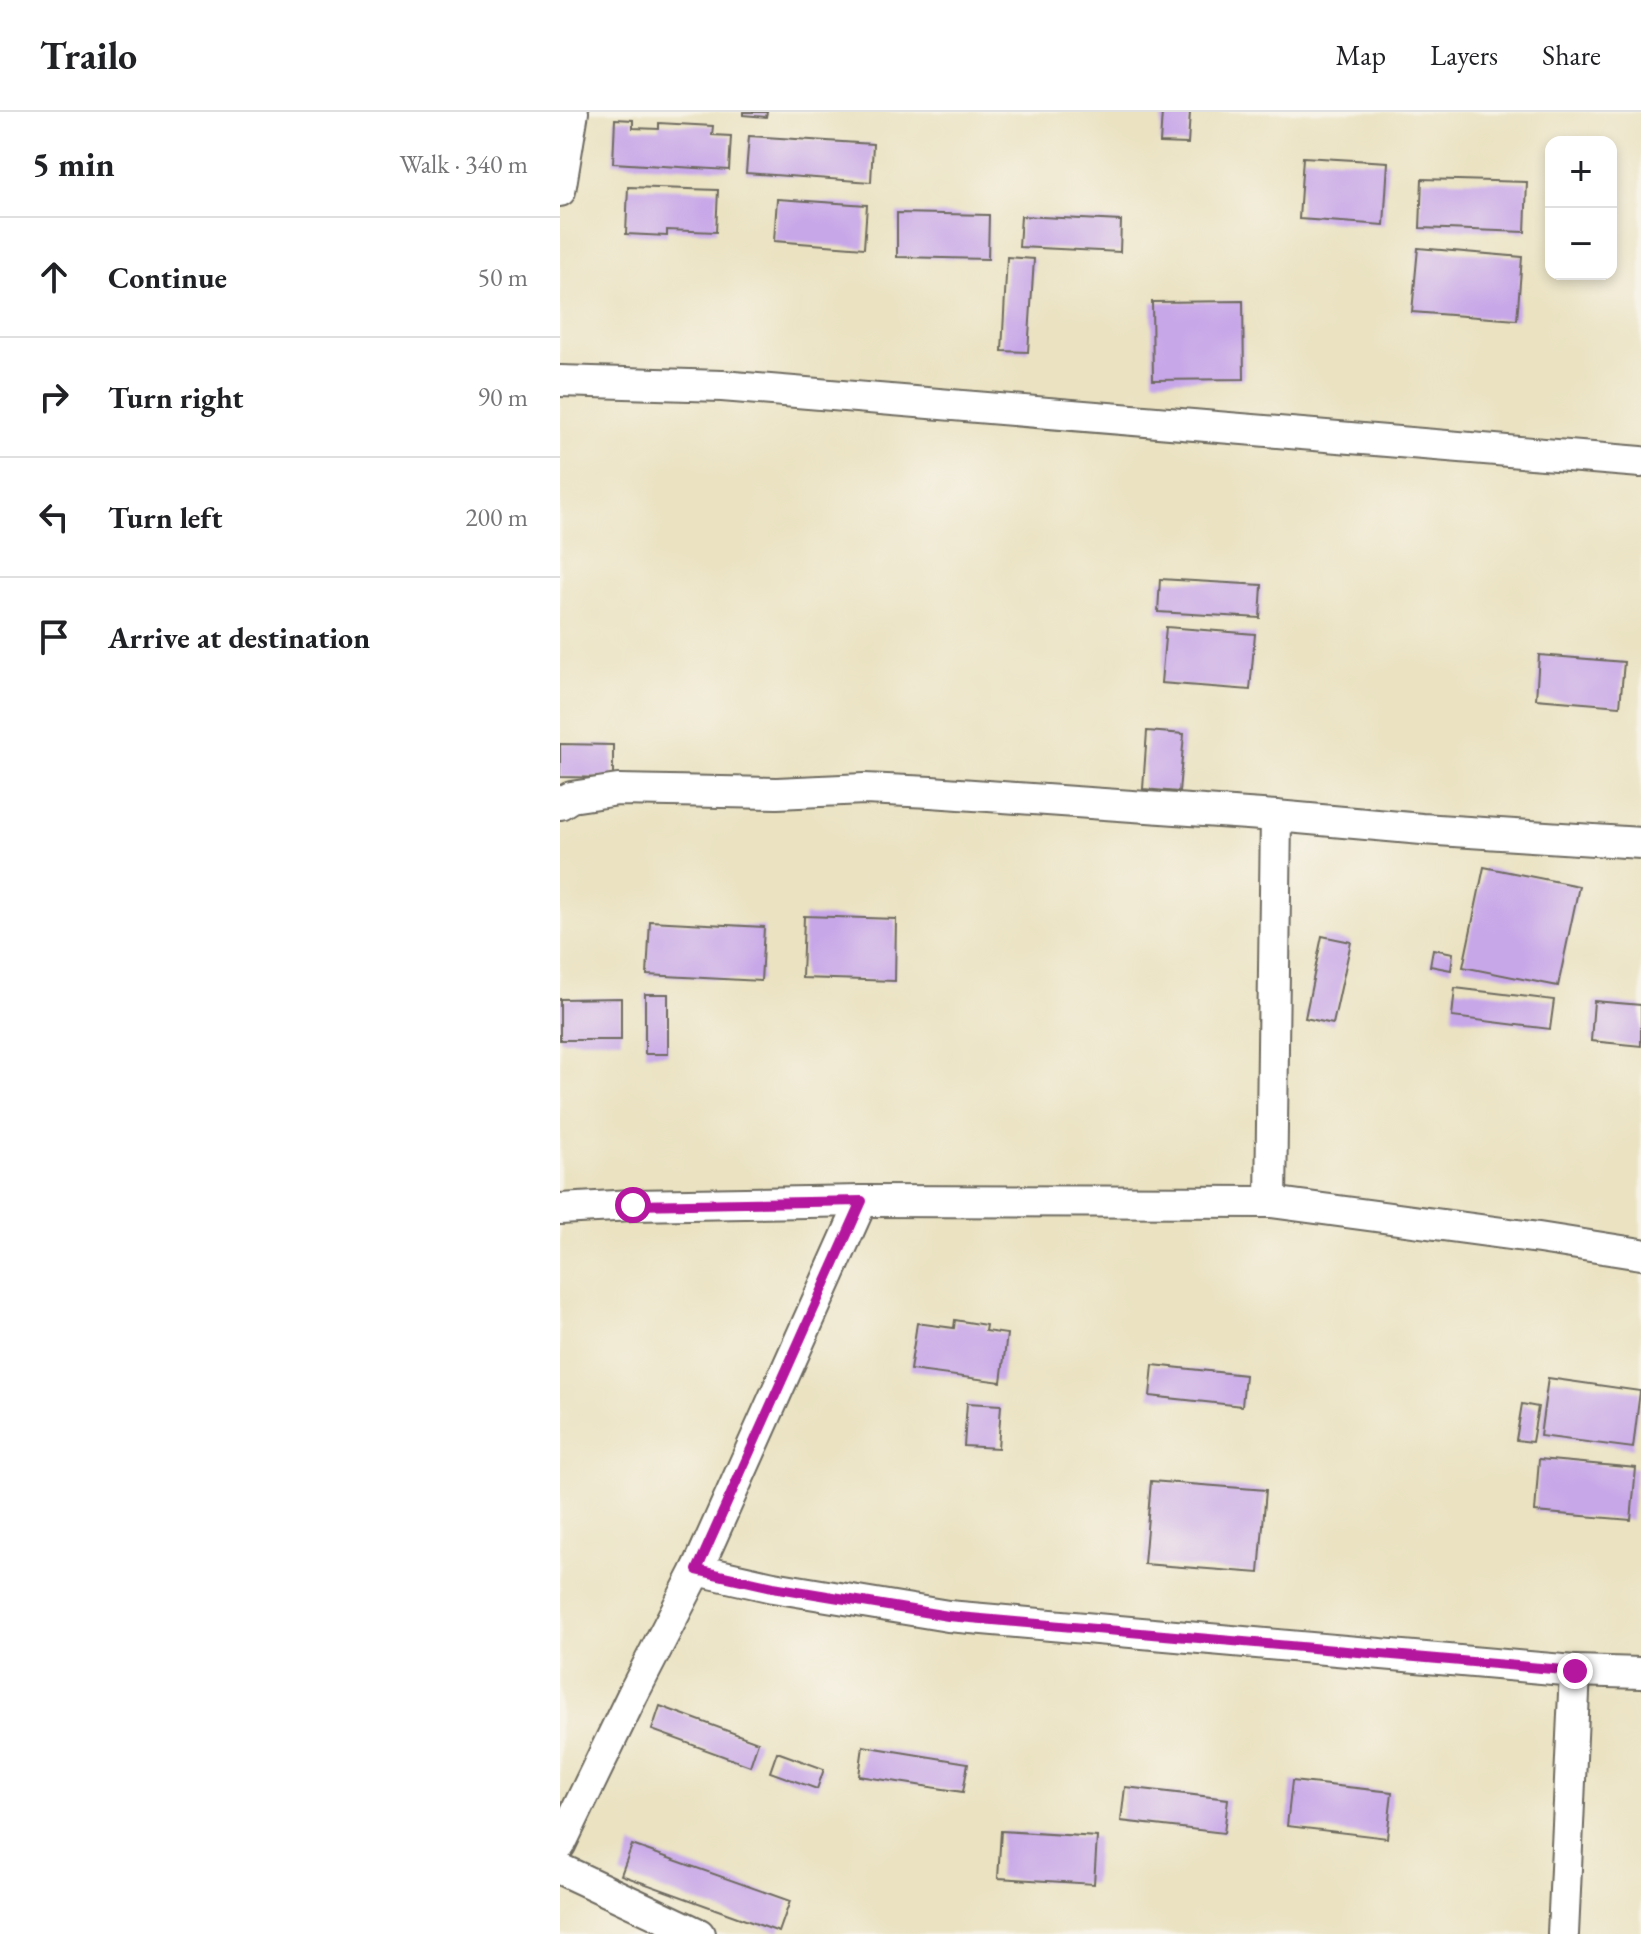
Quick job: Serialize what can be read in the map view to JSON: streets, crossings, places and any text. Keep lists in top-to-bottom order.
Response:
{
  "page": {
    "header": "Trailo",
    "nav": ["Map", "Layers", "Share"],
    "heading": ["5 min", "Walk · 340 m"],
    "map_buttons": ["+", "−"],
    "list": [
      ["Continue", "50 m"],
      ["Turn right", "90 m"],
      ["Turn left", "200 m"],
      "Arrive at destination"
    ]
  }
}
